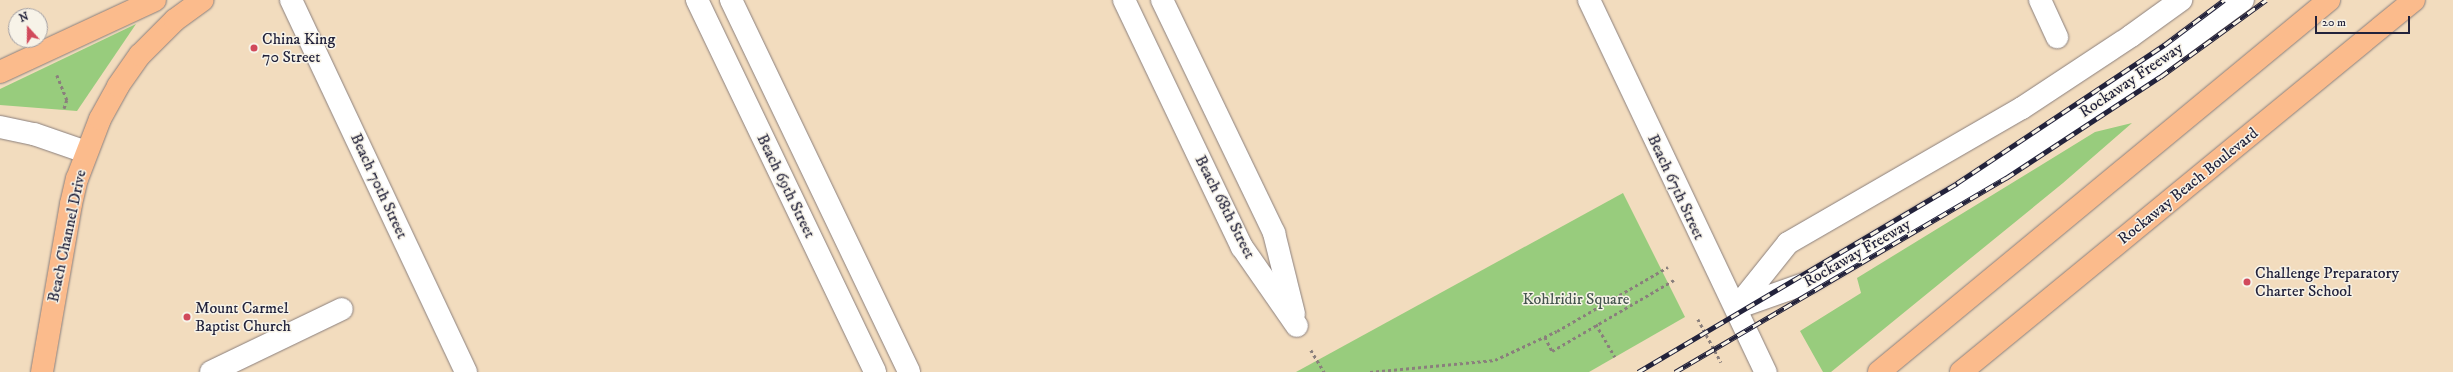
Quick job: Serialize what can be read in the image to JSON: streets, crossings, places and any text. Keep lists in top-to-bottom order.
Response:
{
  "streets": {
    "main road": ["Rockaway Beach Boulevard", "Beach Channel Drive"],
    "street": [
      "Rockaway Freeway",
      "Beach 70th Street",
      "Beach 69th Street",
      "Beach 67th Street",
      "Beach 68th Street"
    ]
  },
  "crossings": [
    ["Rockaway Freeway", "Beach 67th Street"]
  ],
  "parks": ["Kohlridir Square"],
  "places": ["China King 70 Street", "Challenge Preparatory Charter School", "Mount Carmel Baptist Church"],
  "scale_bar": "20 m",
  "north": "top"
}
